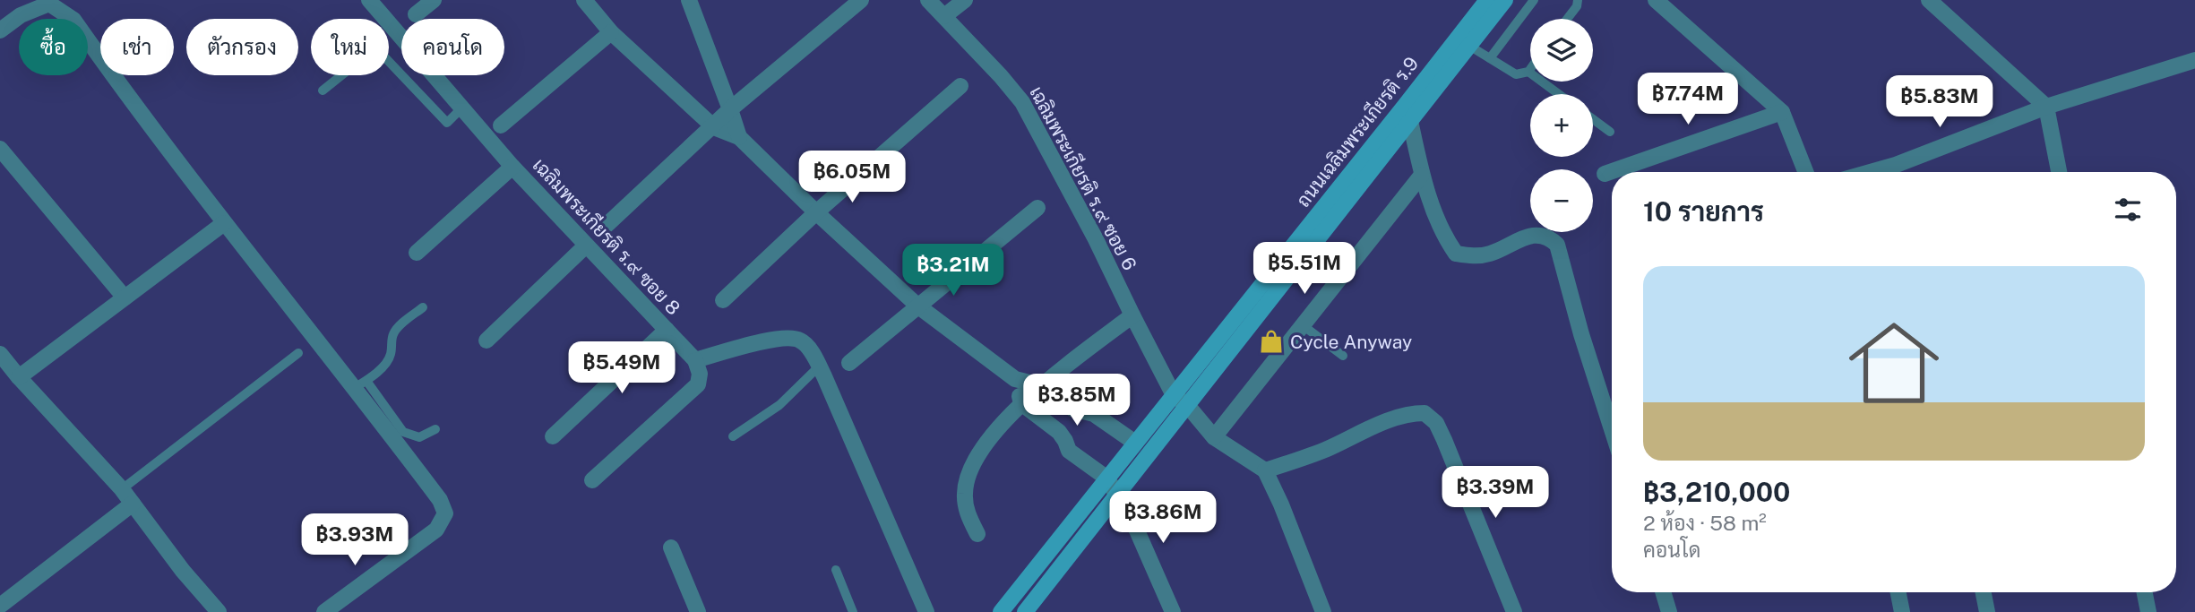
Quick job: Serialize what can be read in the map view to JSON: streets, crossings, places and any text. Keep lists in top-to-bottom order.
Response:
{
  "streets": {
    "main road": ["ถนนเฉลิมพระเกียรติ ร.9"],
    "street": ["เฉลิมพระเกียรติ ร.๙ ซอย 6", "เฉลิมพระเกียรติ ร.๙ ซอย 8"]
  },
  "crossings": [
    ["ถนนเฉลิมพระเกียรติ ร.9", "เฉลิมพระเกียรติ ร.๙ ซอย 6"]
  ],
  "places": {
    "shop": ["Cycle Anyway"]
  },
  "page": {
    "map_buttons": ["+", "−"],
    "chip": [
      "ซื้อ",
      "เช่า",
      "ตัวกรอง",
      "ใหม่",
      "คอนโด"
    ],
    "price": [
      "฿7.74M",
      "฿5.83M",
      "฿6.05M",
      "฿5.51M",
      "฿3.21M",
      "฿5.49M",
      "฿3.85M",
      "฿3.39M",
      "฿3.86M",
      "฿3.93M"
    ],
    "heading": "10 รายการ",
    "list": [
      {
        "name": "฿3,210,000",
        "note": "2 ห้อง · 58 m² · คอนโด"
      }
    ]
  }
}
